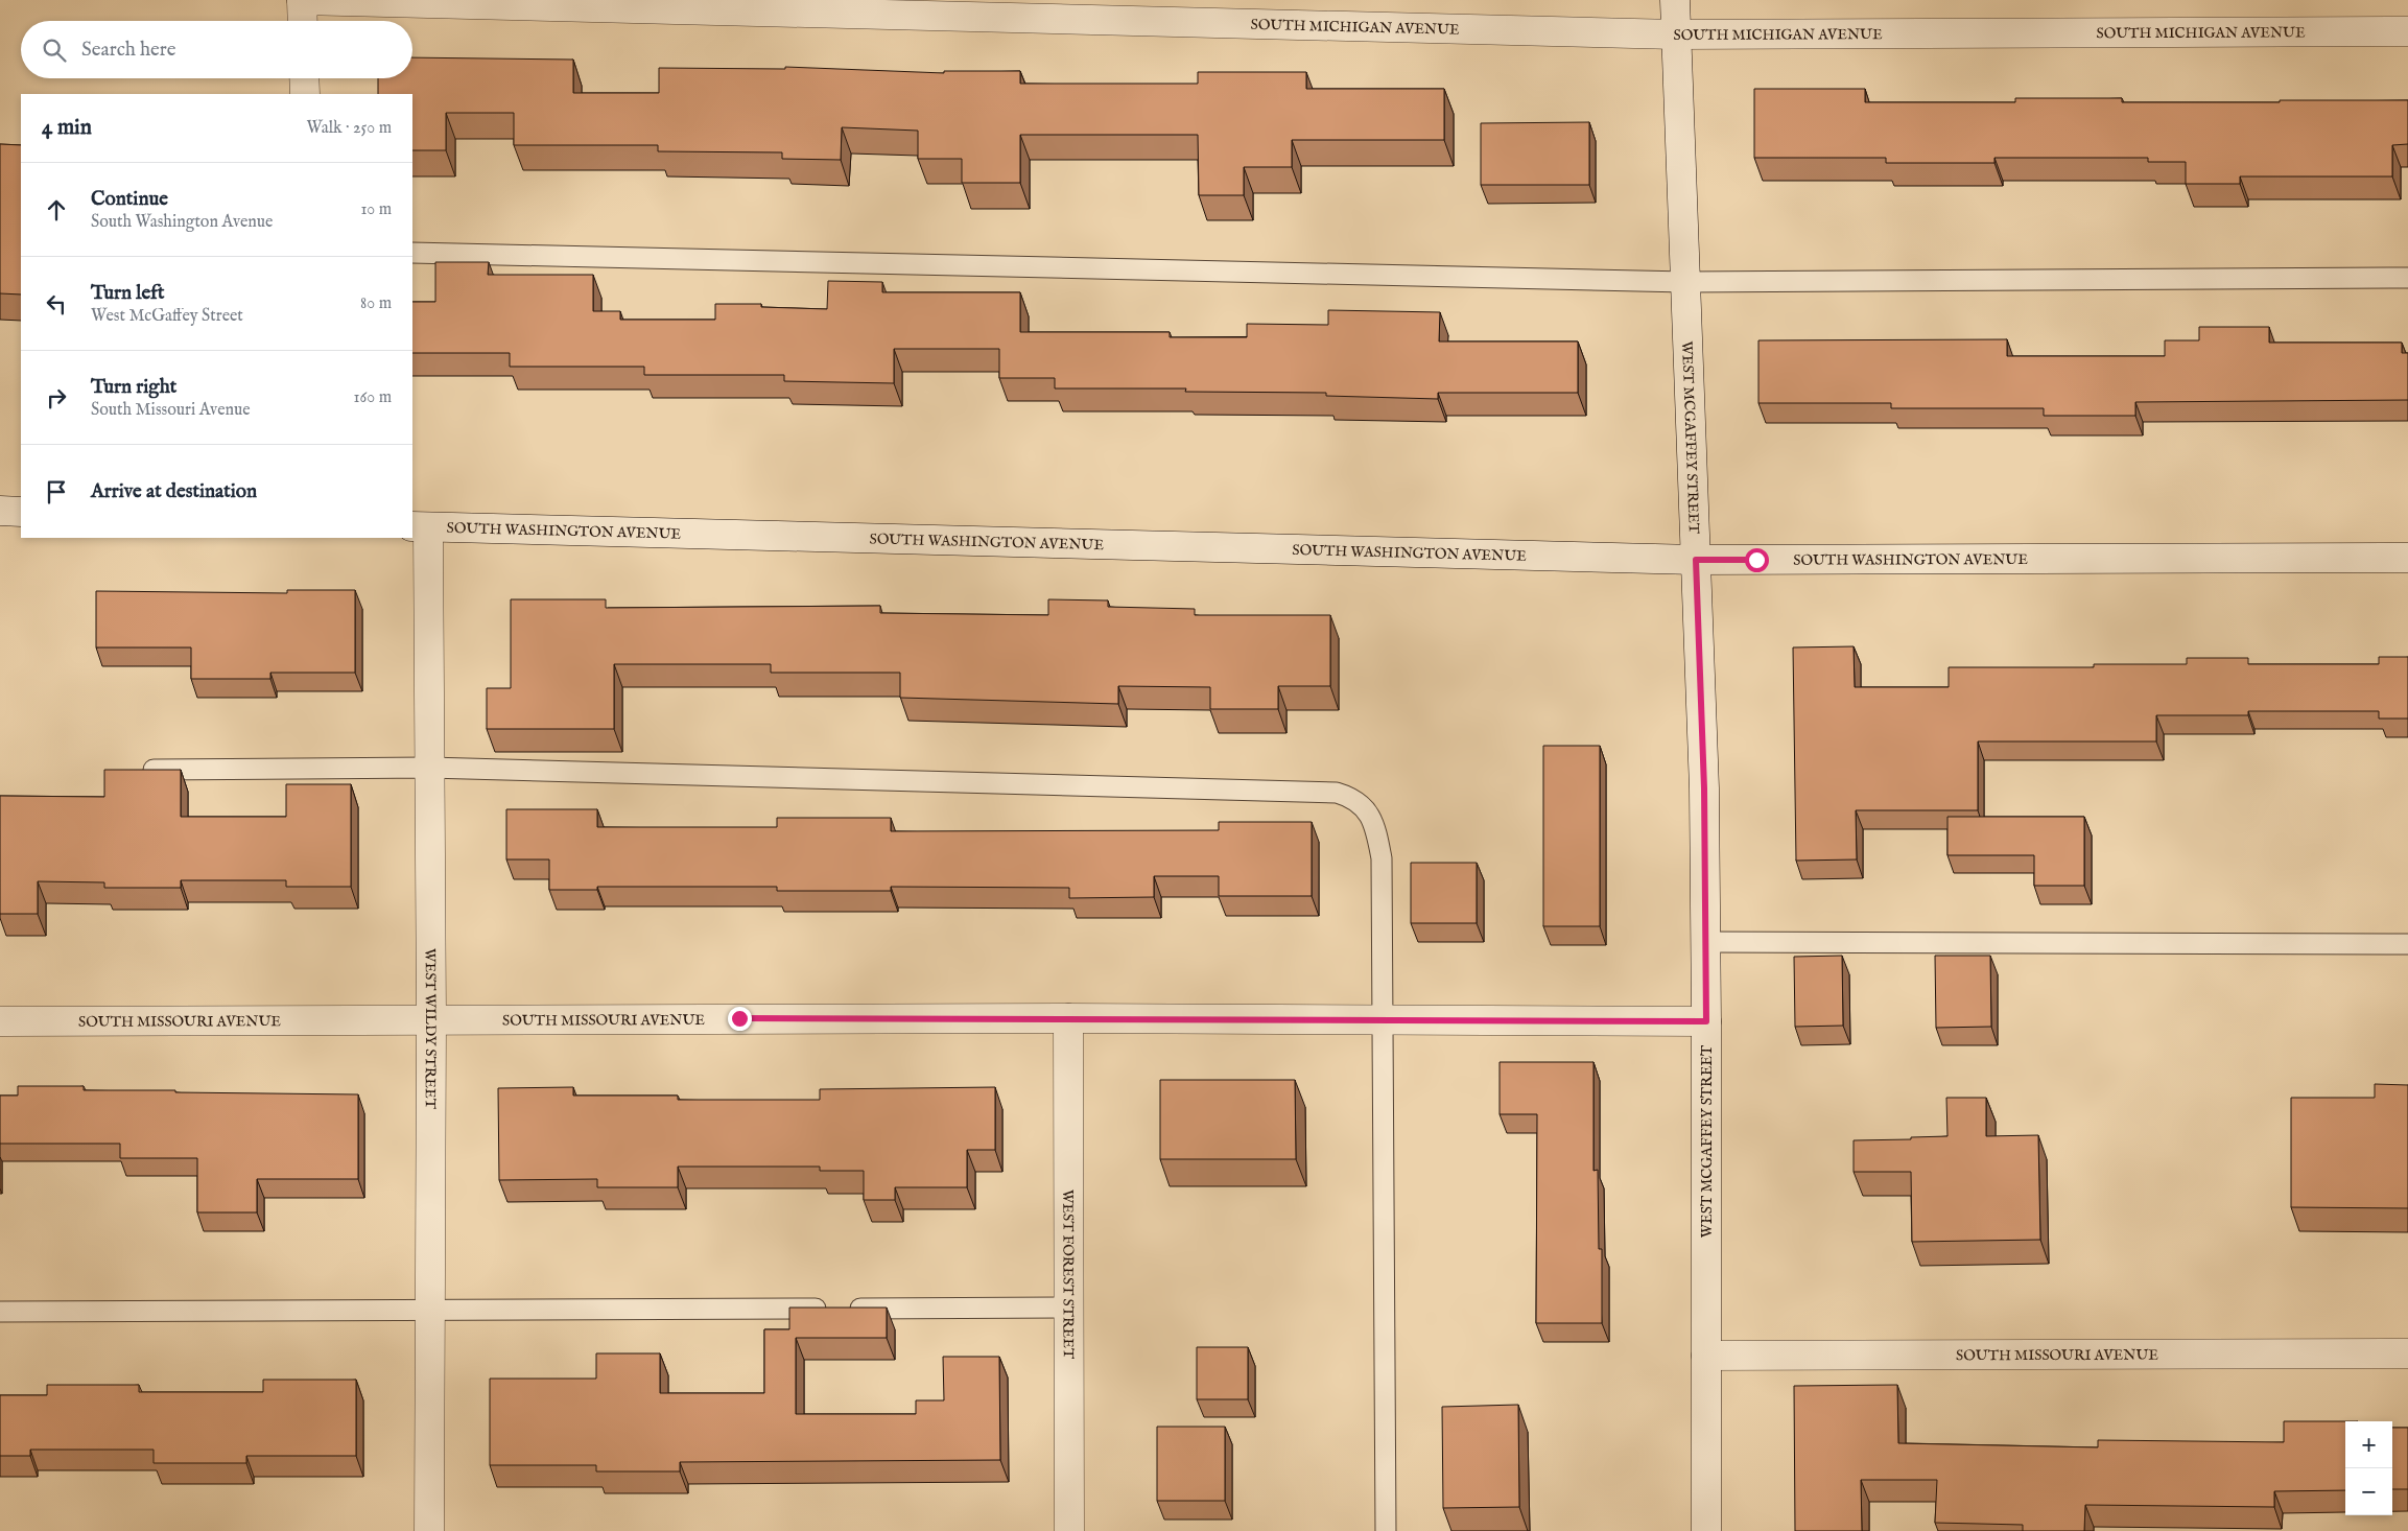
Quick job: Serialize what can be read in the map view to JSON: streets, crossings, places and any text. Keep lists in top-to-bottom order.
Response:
{
  "streets": {
    "street": [
      "SOUTH MICHIGAN AVENUE",
      "WEST MCGAFFEY STREET",
      "SOUTH WASHINGTON AVENUE",
      "SOUTH MISSOURI AVENUE",
      "WEST WILDY STREET",
      "WEST FOREST STREET"
    ]
  },
  "crossings": [
    ["SOUTH MICHIGAN AVENUE", "WEST MCGAFFEY STREET"],
    ["WEST MCGAFFEY STREET", "SOUTH WASHINGTON AVENUE"],
    ["WEST MCGAFFEY STREET", "SOUTH MISSOURI AVENUE"],
    ["SOUTH WASHINGTON AVENUE", "WEST WILDY STREET"],
    ["SOUTH MISSOURI AVENUE", "WEST WILDY STREET"],
    ["SOUTH MISSOURI AVENUE", "WEST FOREST STREET"]
  ],
  "page": {
    "search": "Search here",
    "heading": ["4 min", "Walk · 250 m"],
    "list": [
      ["Continue", "South Washington Avenue", "10 m"],
      ["Turn left", "West McGaffey Street", "80 m"],
      ["Turn right", "South Missouri Avenue", "160 m"],
      "Arrive at destination"
    ],
    "map_buttons": ["+", "−"]
  }
}
